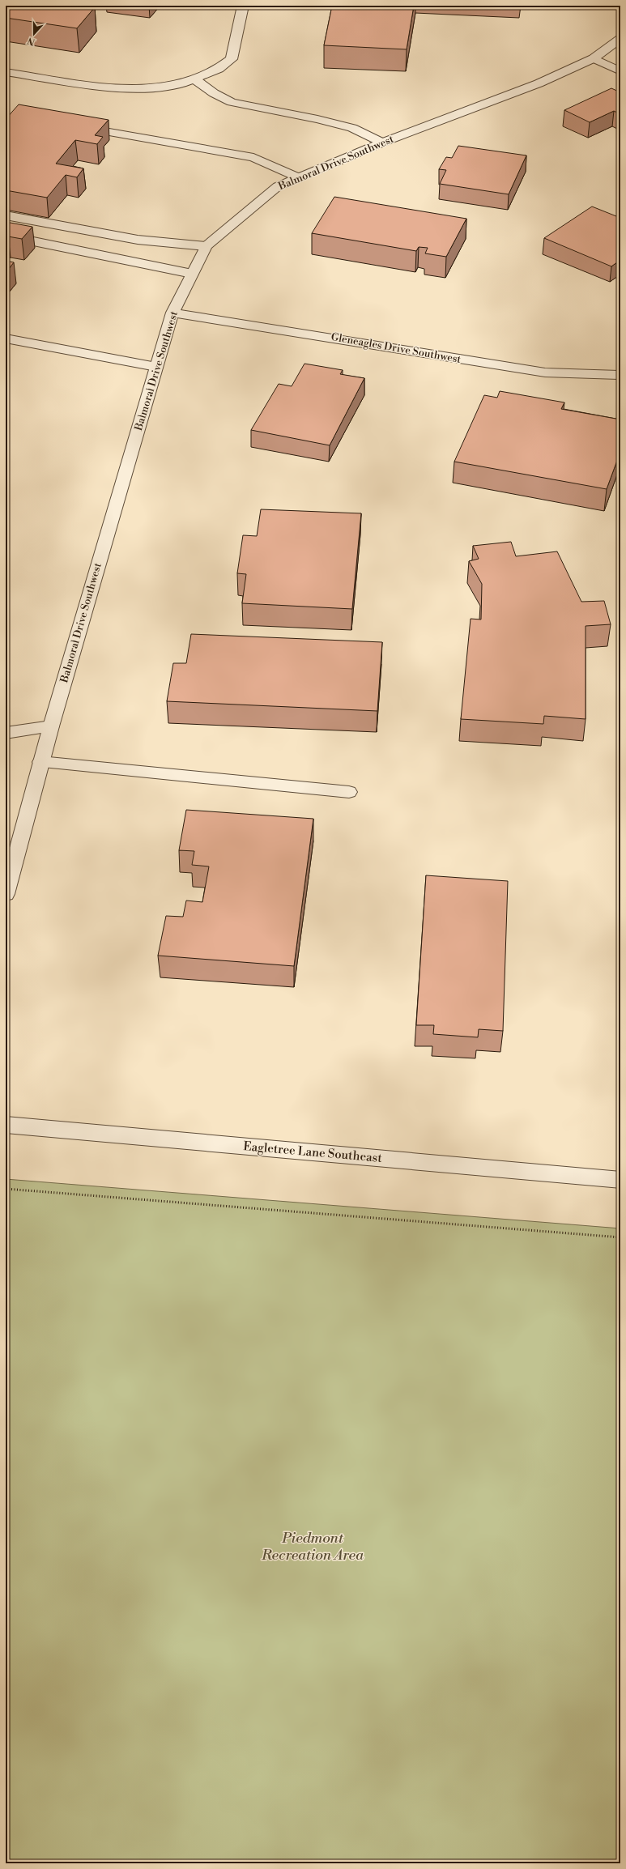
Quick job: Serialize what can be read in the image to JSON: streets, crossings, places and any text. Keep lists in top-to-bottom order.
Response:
{
  "streets": {
    "street": ["Balmoral Drive Southwest", "Gleneagles Drive Southwest", "Eagletree Lane Southeast"]
  },
  "crossings": [
    ["Balmoral Drive Southwest", "Gleneagles Drive Southwest"]
  ],
  "parks": ["Piedmont Recreation Area"],
  "north": "bottom"
}
